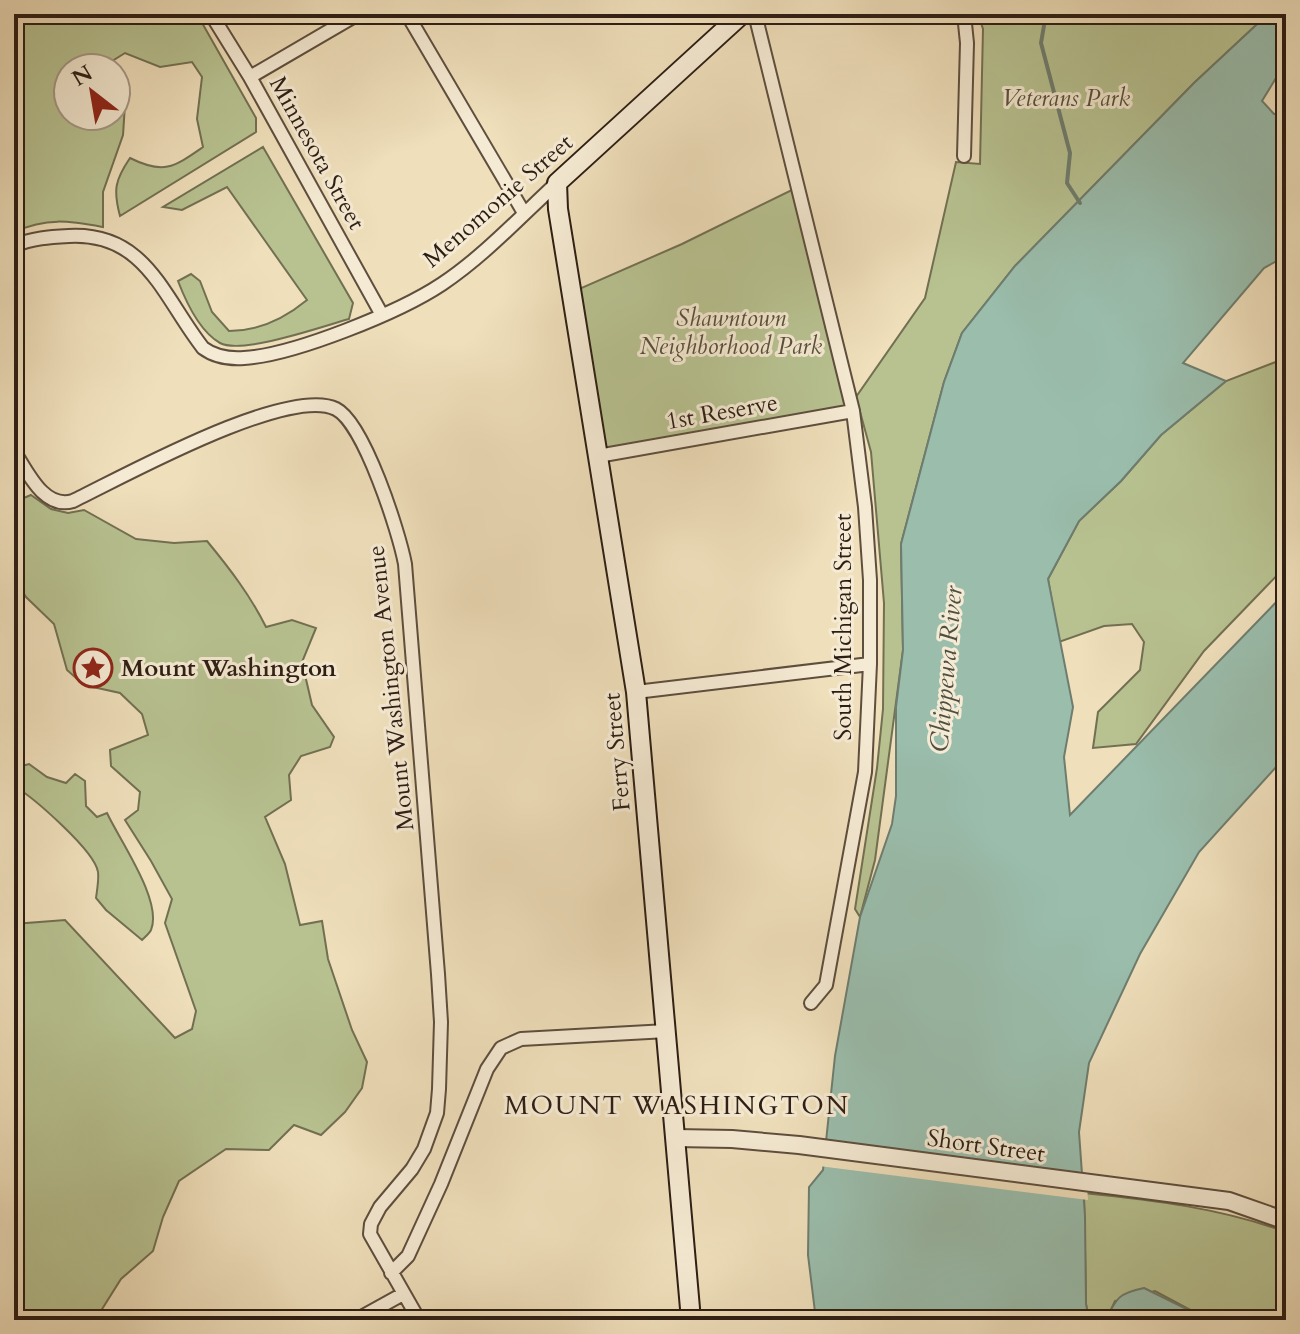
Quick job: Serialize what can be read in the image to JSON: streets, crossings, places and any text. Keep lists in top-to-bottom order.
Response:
{
  "streets": {
    "main road": ["Menomonie Street", "Ferry Street"],
    "street": [
      "Minnesota Street",
      "1st Reserve",
      "South Michigan Street",
      "Mount Washington Avenue",
      "Short Street"
    ]
  },
  "crossings": [
    ["Minnesota Street", "Menomonie Street"],
    ["Menomonie Street", "Ferry Street"],
    ["1st Reserve", "South Michigan Street"],
    ["1st Reserve", "Ferry Street"],
    ["Ferry Street", "Short Street"]
  ],
  "districts": ["MOUNT WASHINGTON"],
  "water": ["Chippewa River"],
  "parks": ["Veterans Park", "Shawntown Neighborhood Park"],
  "places": {
    "place": ["Mount Washington"]
  },
  "north": "top left"
}
